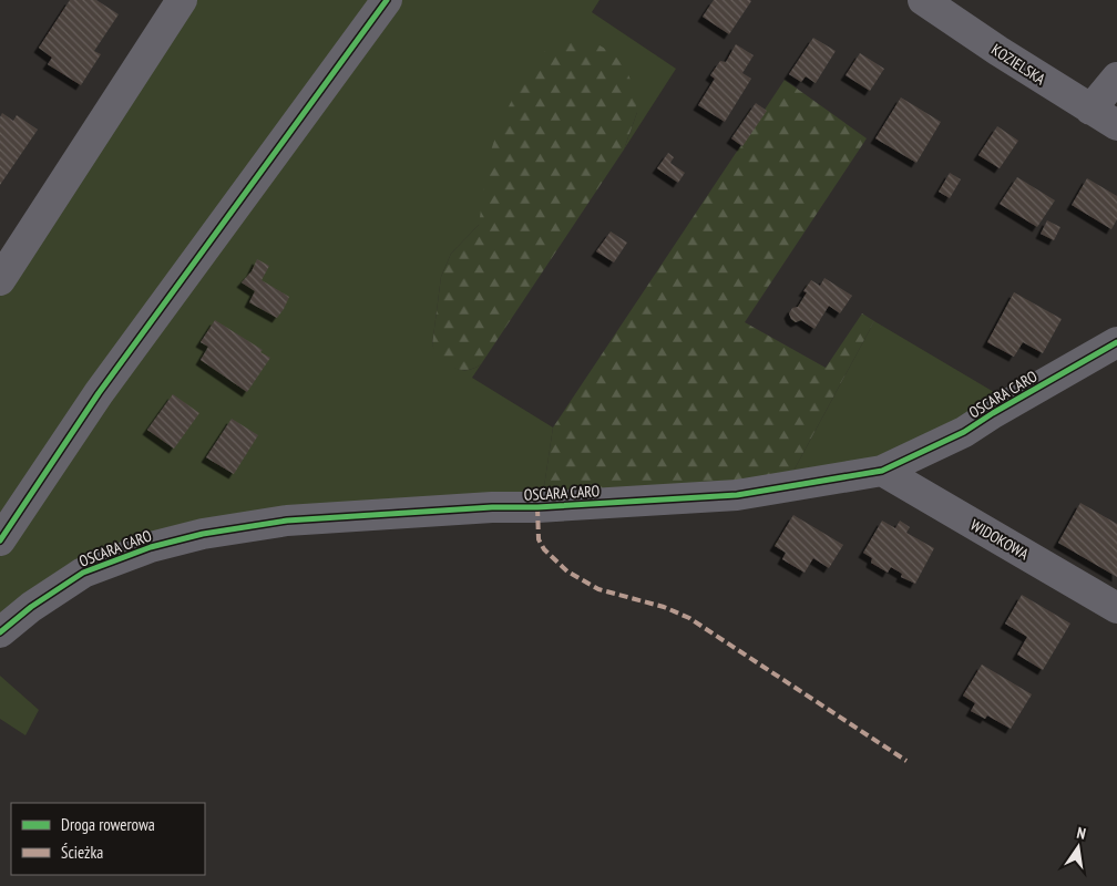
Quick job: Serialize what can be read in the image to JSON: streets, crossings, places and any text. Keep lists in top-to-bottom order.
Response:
{
  "streets": {
    "street": ["KOZIELSKA", "OSCARA CARO", "WIDOKOWA"]
  },
  "crossings": [
    ["OSCARA CARO", "WIDOKOWA"]
  ],
  "legend": ["Droga rowerowa", "Ścieżka"],
  "north": "top"
}
